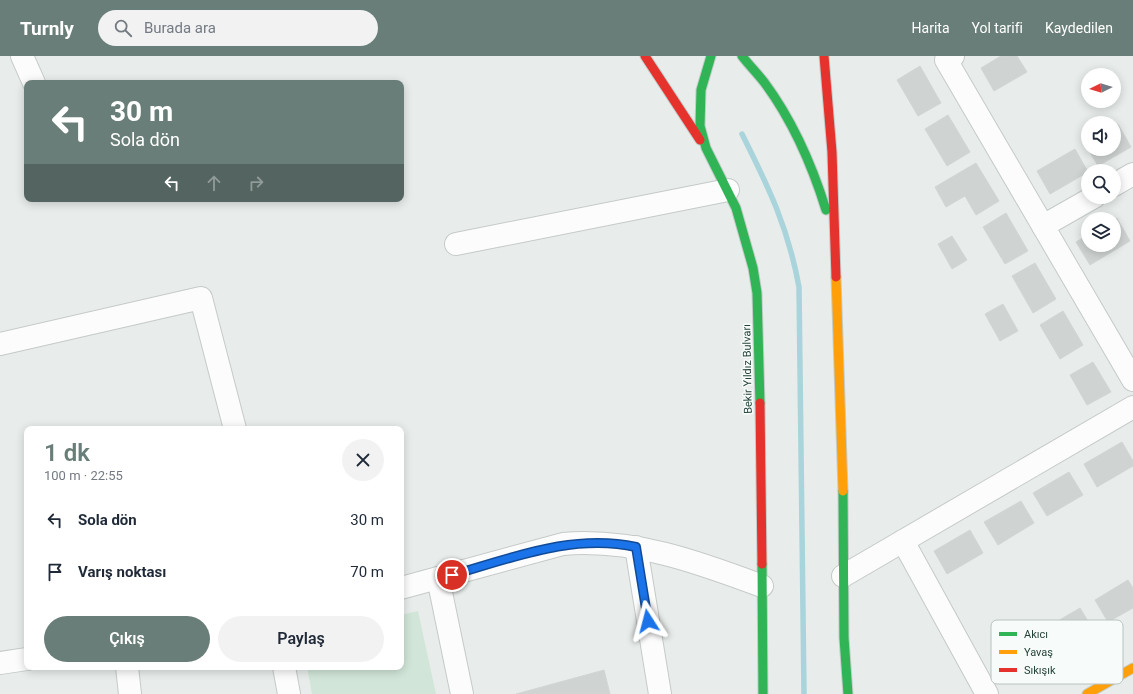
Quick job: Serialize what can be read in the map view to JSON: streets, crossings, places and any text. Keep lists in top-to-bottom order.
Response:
{
  "streets": {
    "main road": ["Bekir Yıldız Bulvarı"]
  },
  "legend": ["Akıcı", "Yavaş", "Sıkışık"],
  "north": "left",
  "page": {
    "header": "Turnly",
    "search": "Burada ara",
    "nav": ["Harita", "Yol tarifi", "Kaydedilen"],
    "turn": ["30 m", "Sola dön"],
    "heading": ["1 dk", "100 m · 22:55"],
    "list": [
      {
        "name": "Sola dön",
        "value": "30 m"
      },
      {
        "name": "Varış noktası",
        "value": "70 m"
      }
    ],
    "buttons": ["Çıkış", "Paylaş"]
  }
}
